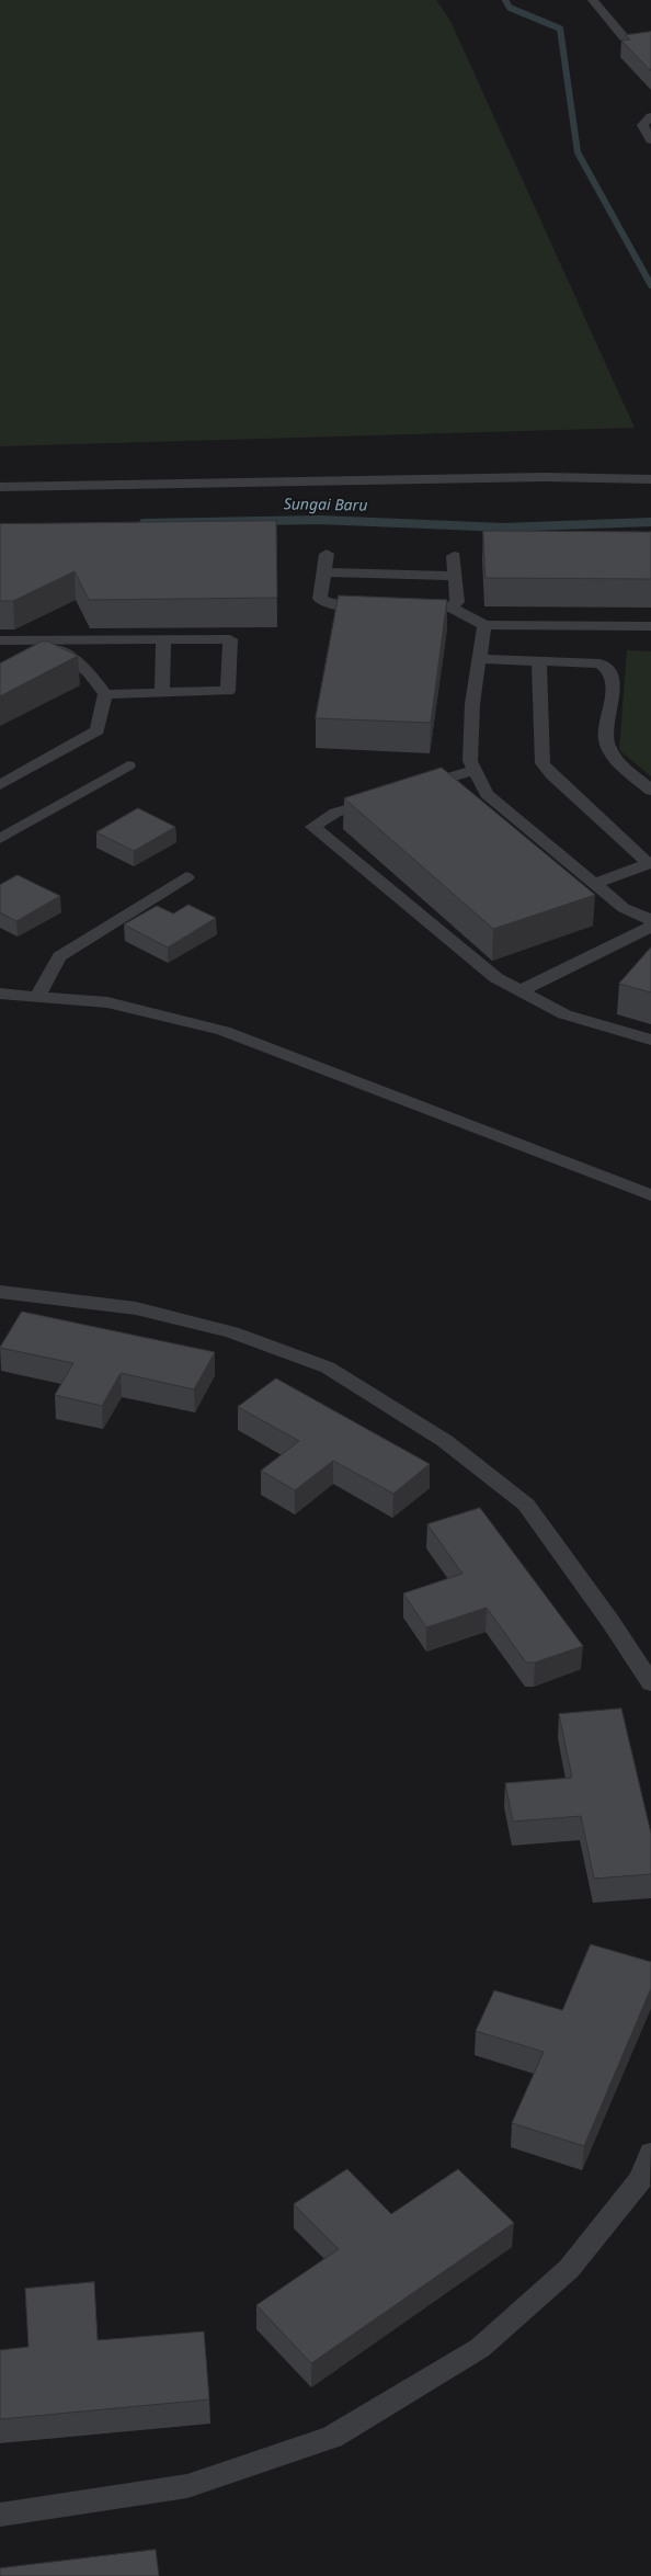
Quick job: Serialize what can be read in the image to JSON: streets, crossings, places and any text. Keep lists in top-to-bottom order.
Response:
{
  "water": ["Sungai Baru"]
}
